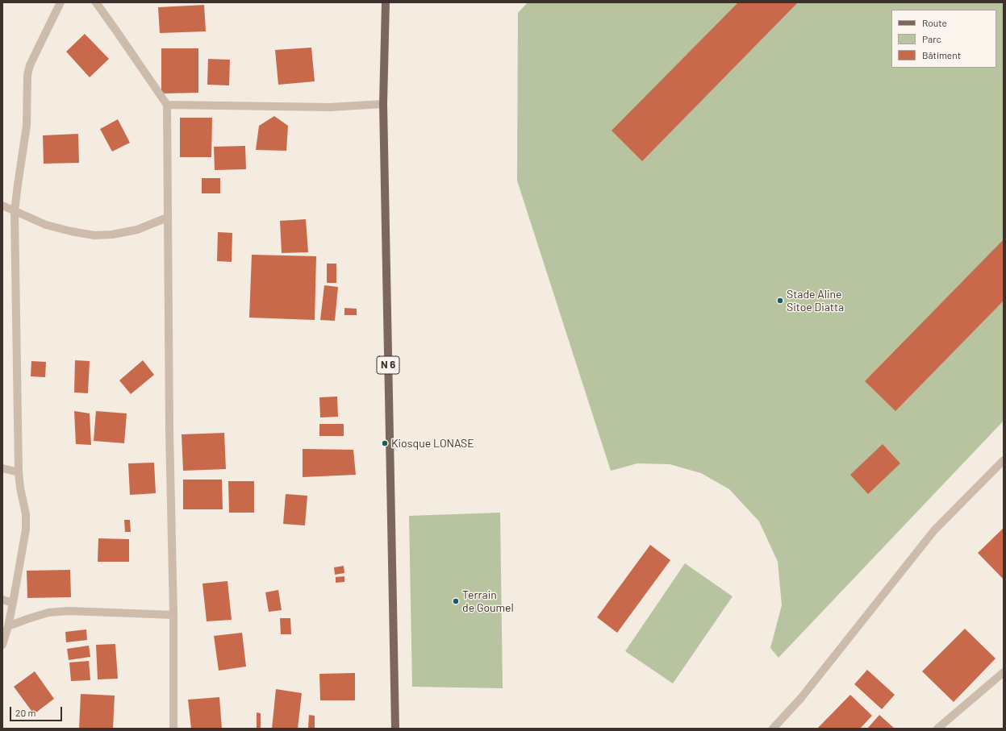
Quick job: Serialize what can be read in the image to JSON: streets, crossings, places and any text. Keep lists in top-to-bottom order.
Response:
{
  "streets": {
    "main road": ["N 6"]
  },
  "places": ["Stade Aline Sitoe Diatta", "Kiosque LONASE", "Terrain de Goumel"],
  "legend": ["Route", "Parc", "Bâtiment"],
  "scale_bar": "20 m"
}
